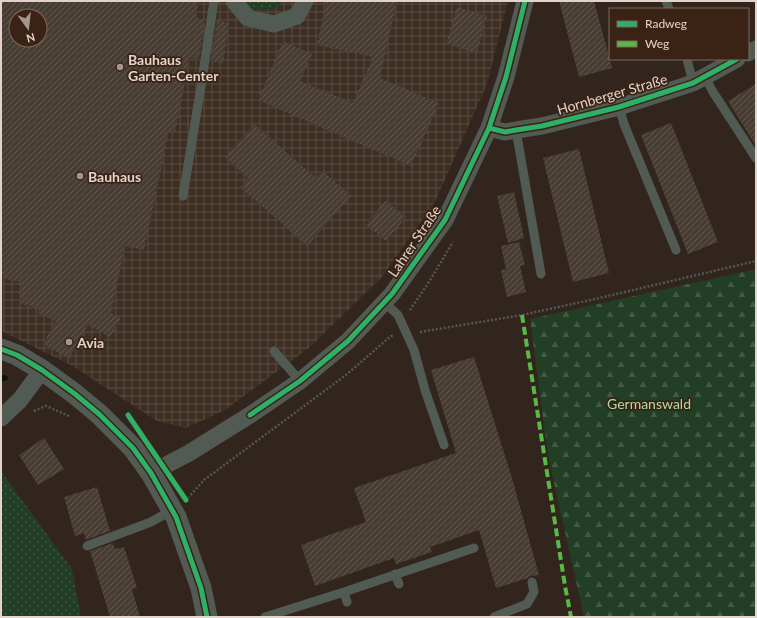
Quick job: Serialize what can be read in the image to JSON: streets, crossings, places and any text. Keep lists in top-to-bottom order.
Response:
{
  "streets": {
    "street": ["Hornberger Straße", "Lahrer Straße"]
  },
  "crossings": [
    ["Hornberger Straße", "Lahrer Straße"]
  ],
  "parks": ["Germanswald"],
  "places": ["Bauhaus Garten-Center", "Bauhaus", "Avia"],
  "legend": ["Radweg", "Weg"],
  "north": "bottom"
}
